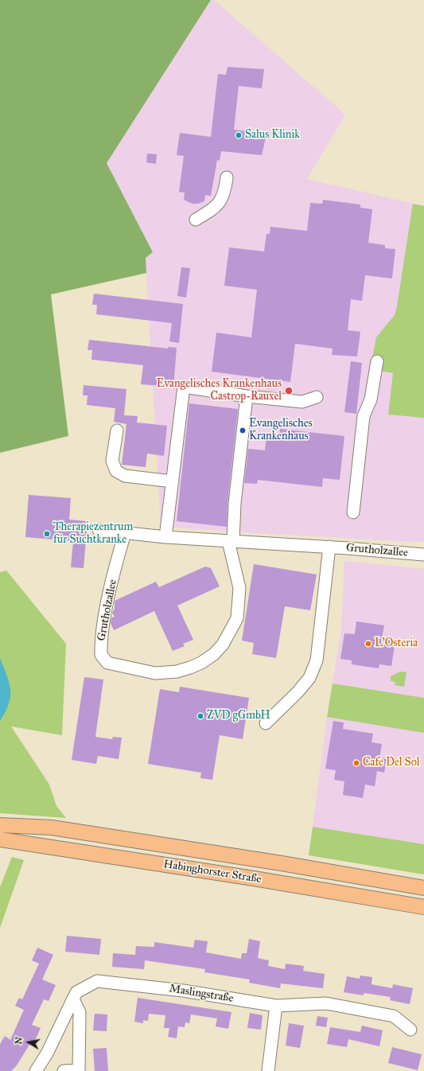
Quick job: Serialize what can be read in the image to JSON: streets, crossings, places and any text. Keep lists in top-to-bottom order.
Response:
{
  "streets": {
    "main road": ["Habinghorster Straße"],
    "street": ["Grutholzallee", "Maslingstraße"]
  },
  "places": [
    "Salus Klinik",
    "Evangelisches Krankenhaus Castrop-Rauxel",
    "Evangelisches Krankenhaus",
    "Therapiezentrum für Suchtkranke",
    "L'Osteria",
    "ZVD gGmbH",
    "Cafe Del Sol"
  ],
  "north": "left"
}
